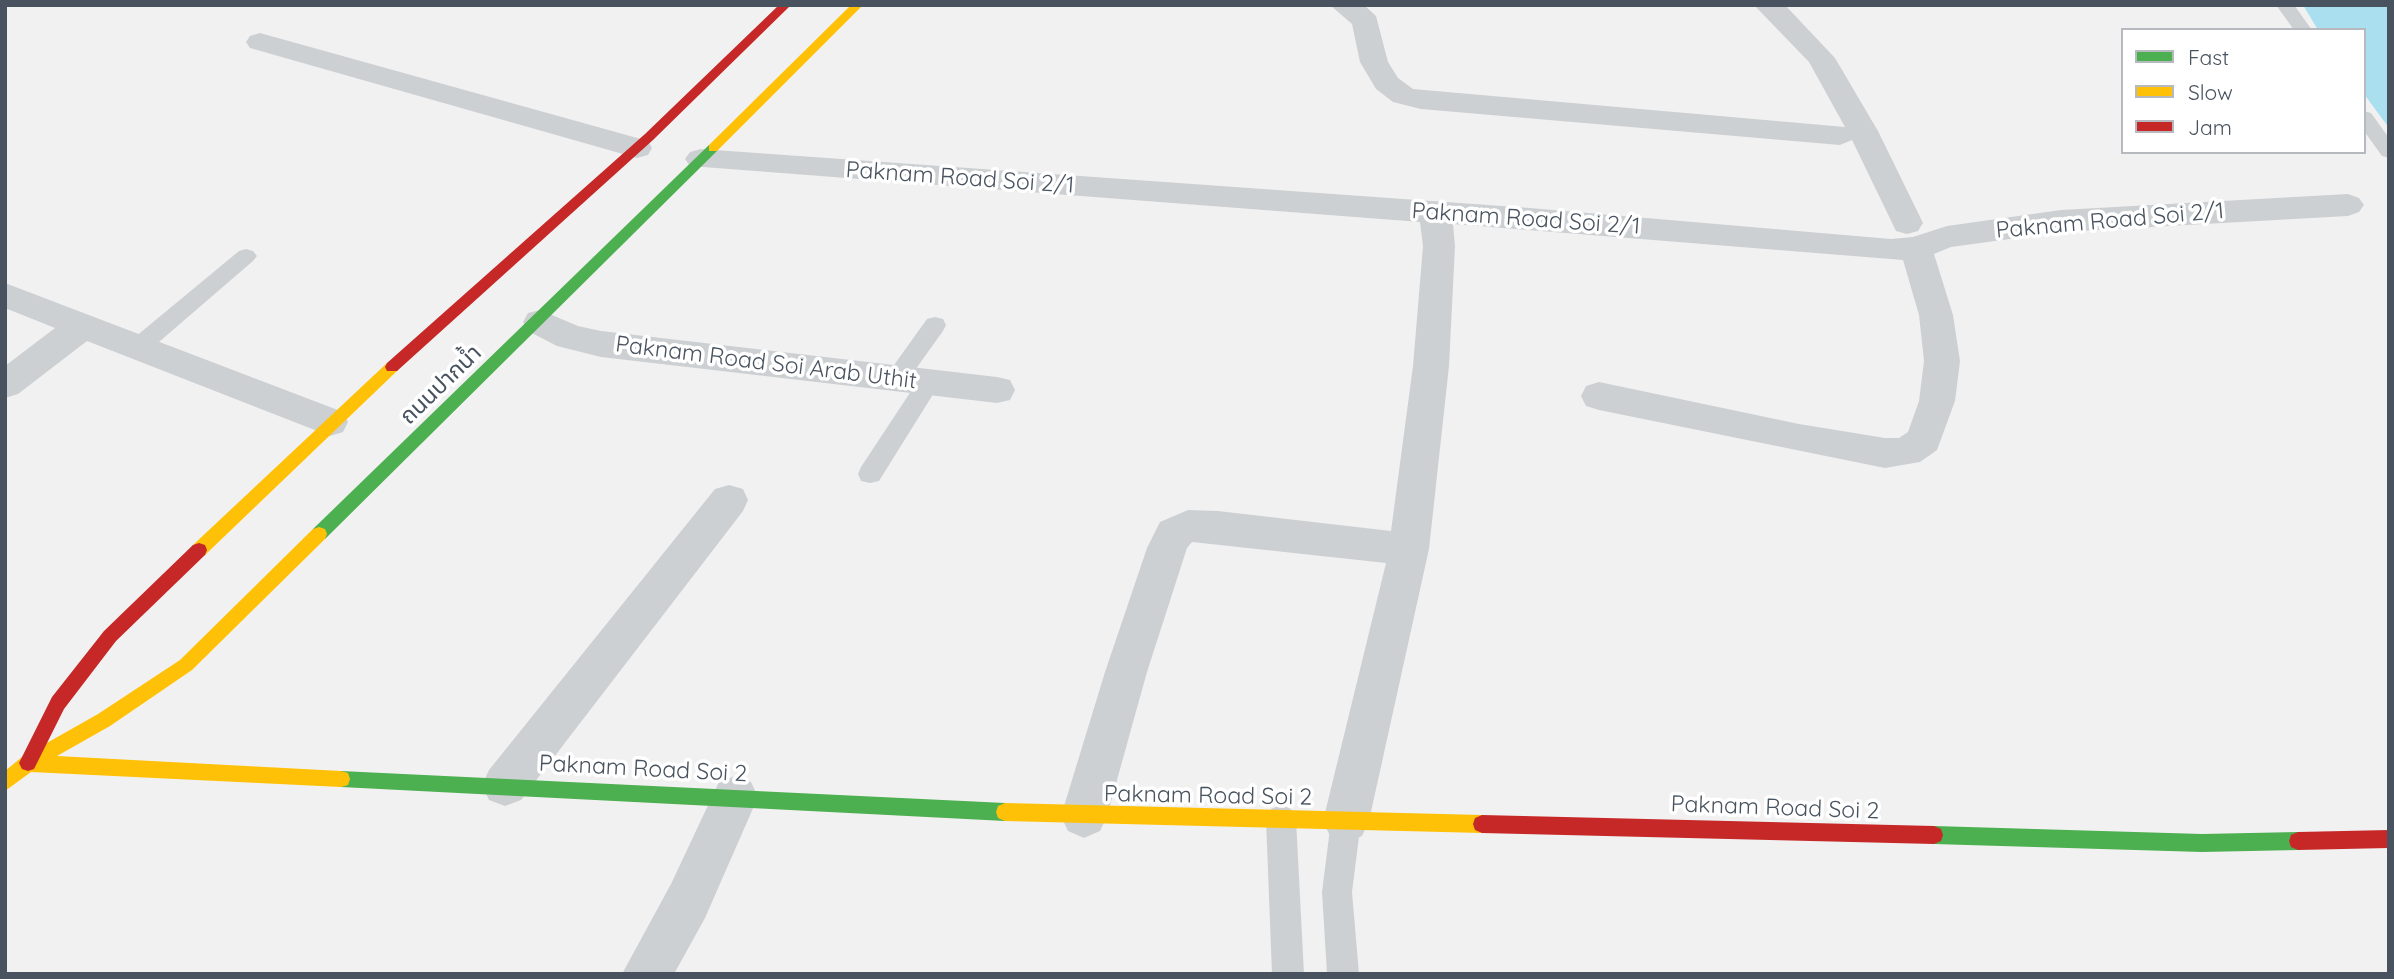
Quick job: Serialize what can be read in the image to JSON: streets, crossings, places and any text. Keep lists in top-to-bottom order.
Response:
{
  "streets": {
    "street": [
      "Paknam Road Soi 2/1",
      "Paknam Road Soi Arab Uthit",
      "ถนนปากน้ำ",
      "Paknam Road Soi 2"
    ]
  },
  "crossings": [
    ["Paknam Road Soi 2/1", "ถนนปากน้ำ"],
    ["Paknam Road Soi Arab Uthit", "ถนนปากน้ำ"],
    ["ถนนปากน้ำ", "Paknam Road Soi 2"]
  ],
  "legend": ["Fast", "Slow", "Jam"]
}
